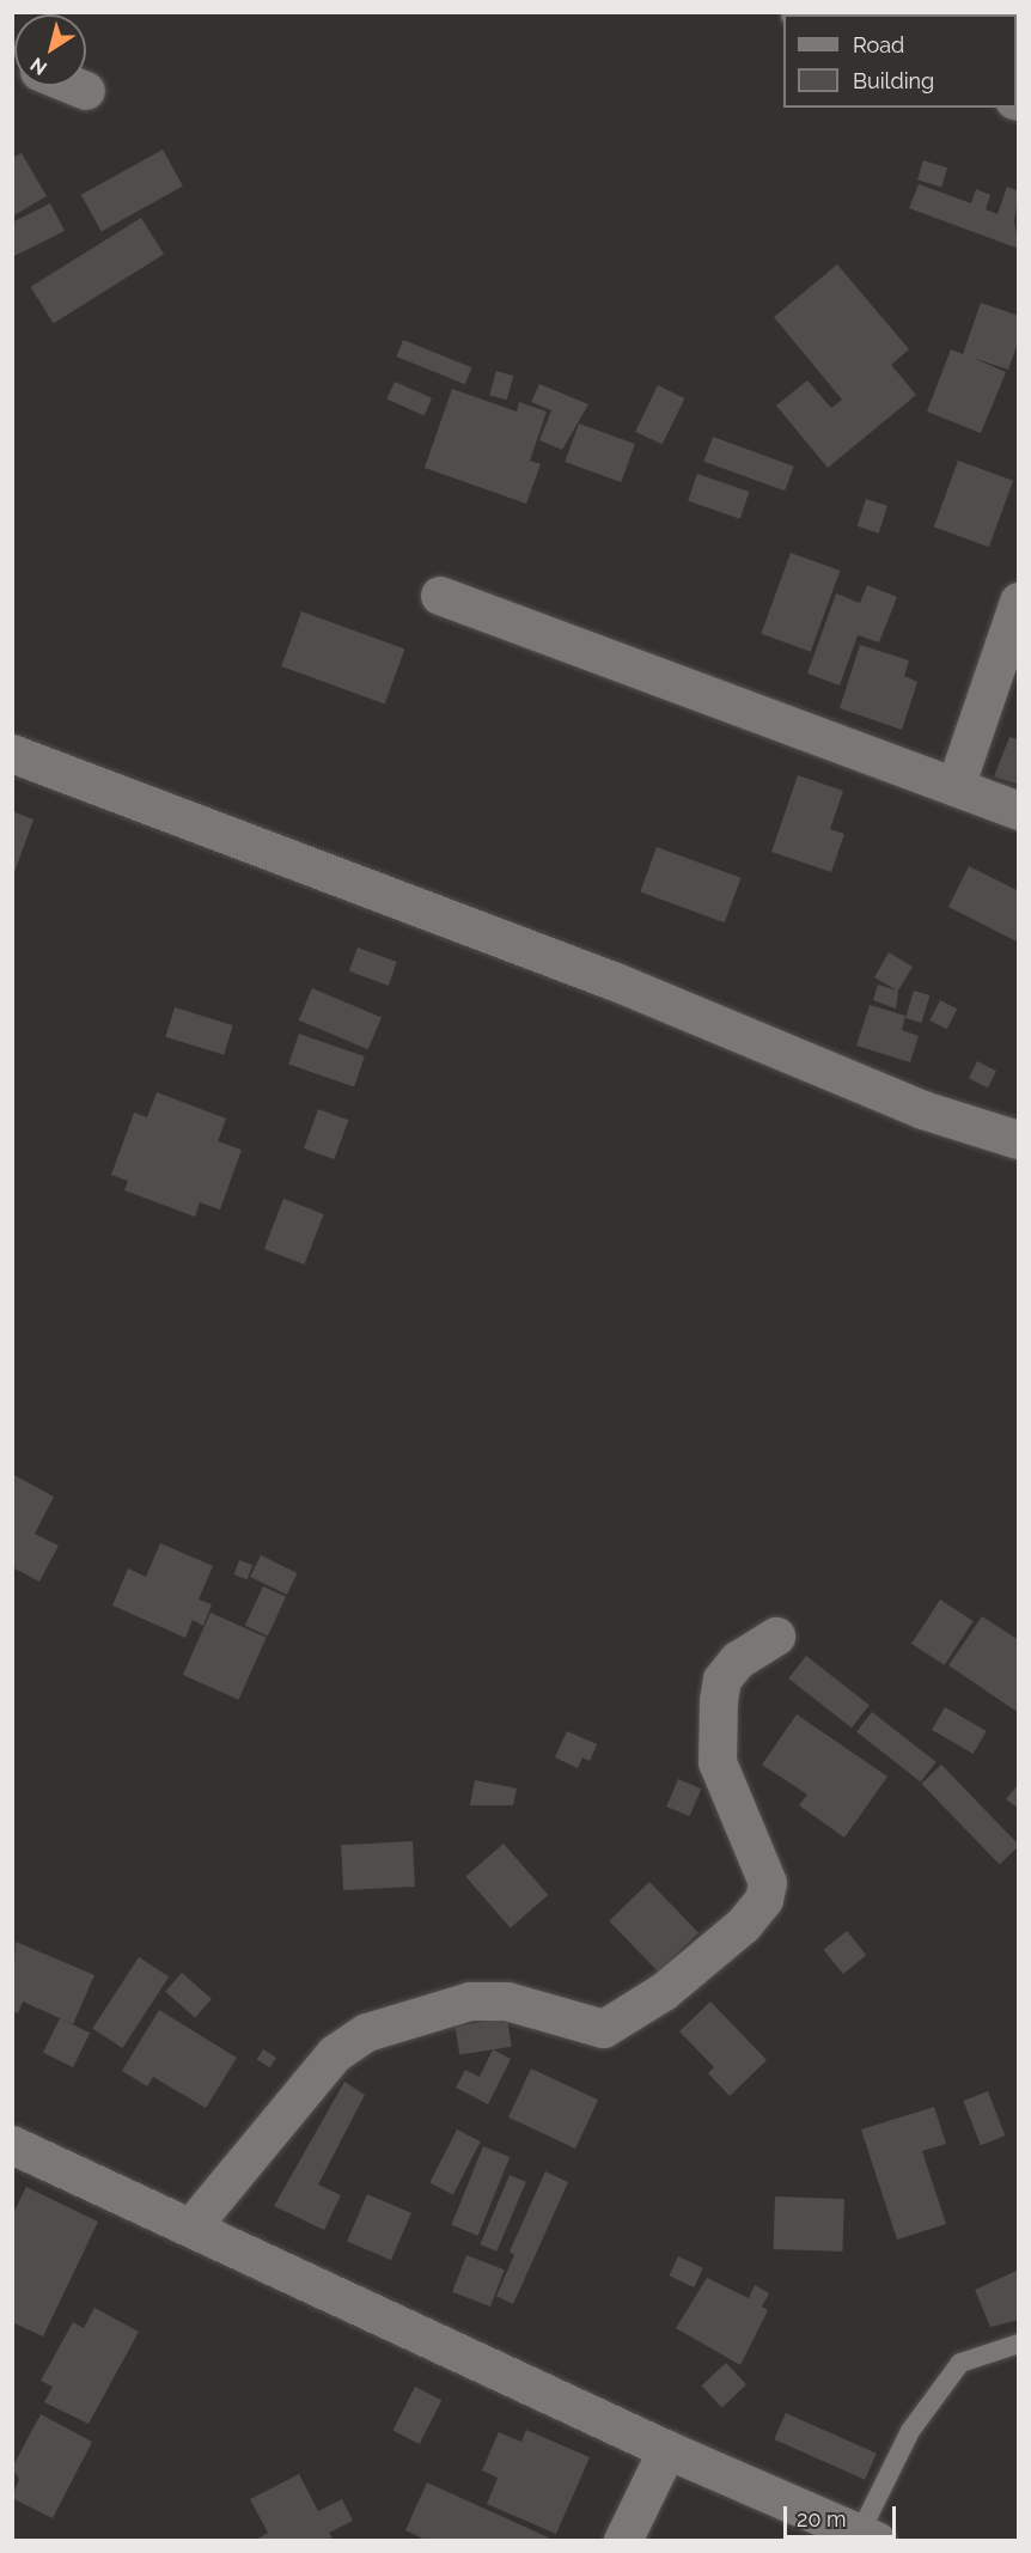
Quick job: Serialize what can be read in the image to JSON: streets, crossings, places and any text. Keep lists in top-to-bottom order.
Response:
{
  "legend": ["Road", "Building"],
  "scale_bar": "20 m",
  "north": "bottom left"
}
